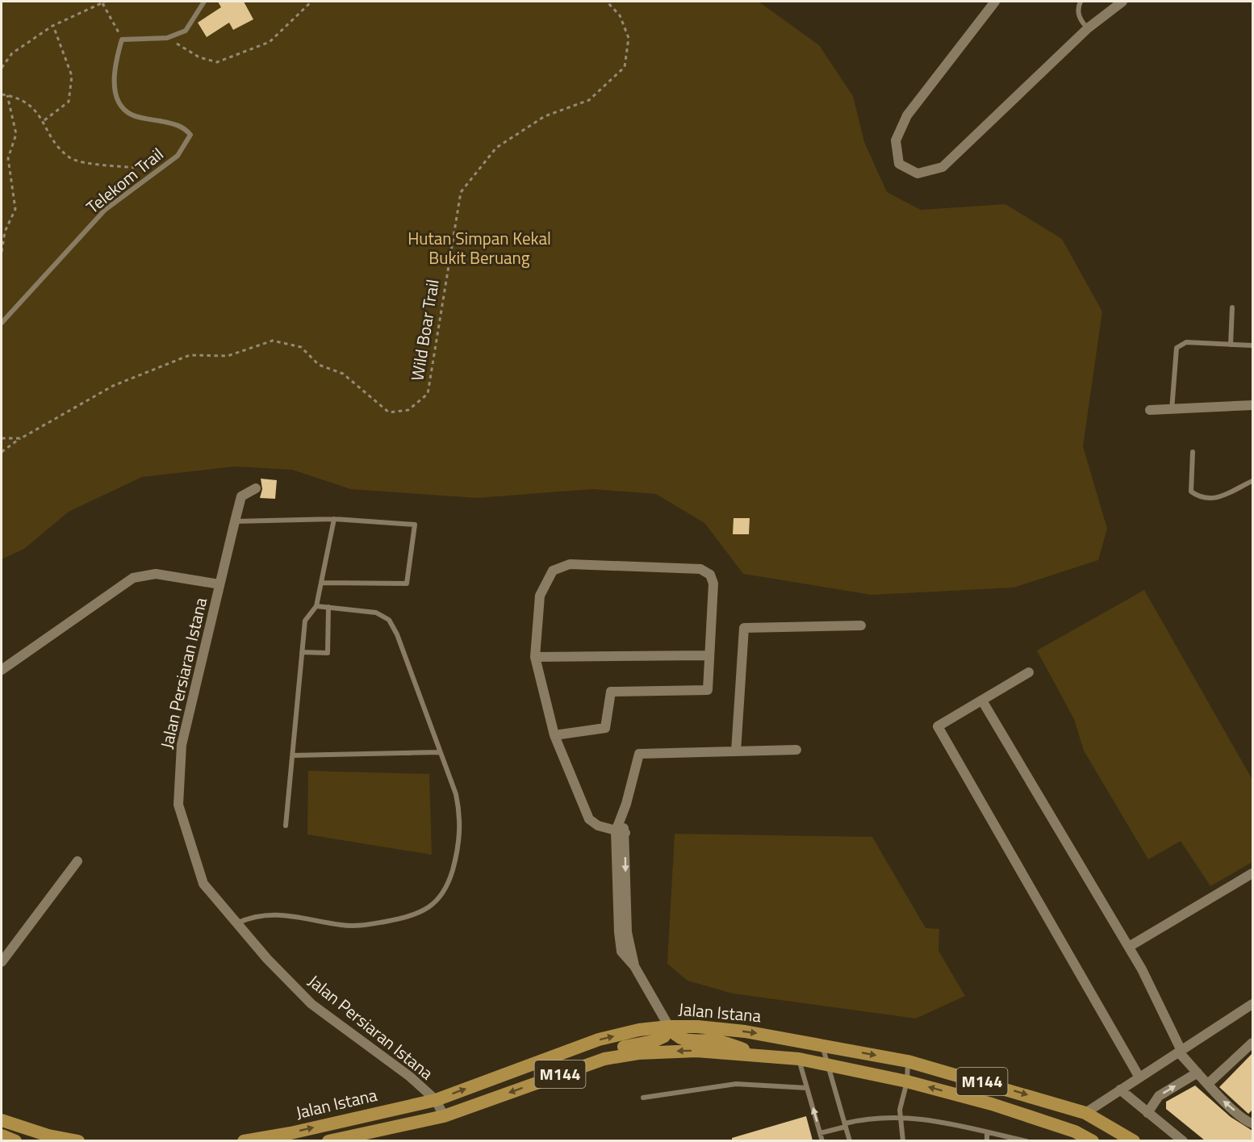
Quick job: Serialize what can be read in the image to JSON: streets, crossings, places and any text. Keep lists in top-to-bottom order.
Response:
{
  "streets": {
    "main road": ["Jalan Istana", "M144"],
    "street": ["Jalan Persiaran Istana"],
    "lane": ["Telekom Trail"],
    "path": ["Wild Boar Trail"]
  },
  "crossings": [
    ["Jalan Persiaran Istana", "Jalan Istana"]
  ],
  "parks": ["Hutan Simpan Kekal Bukit Beruang"]
}
